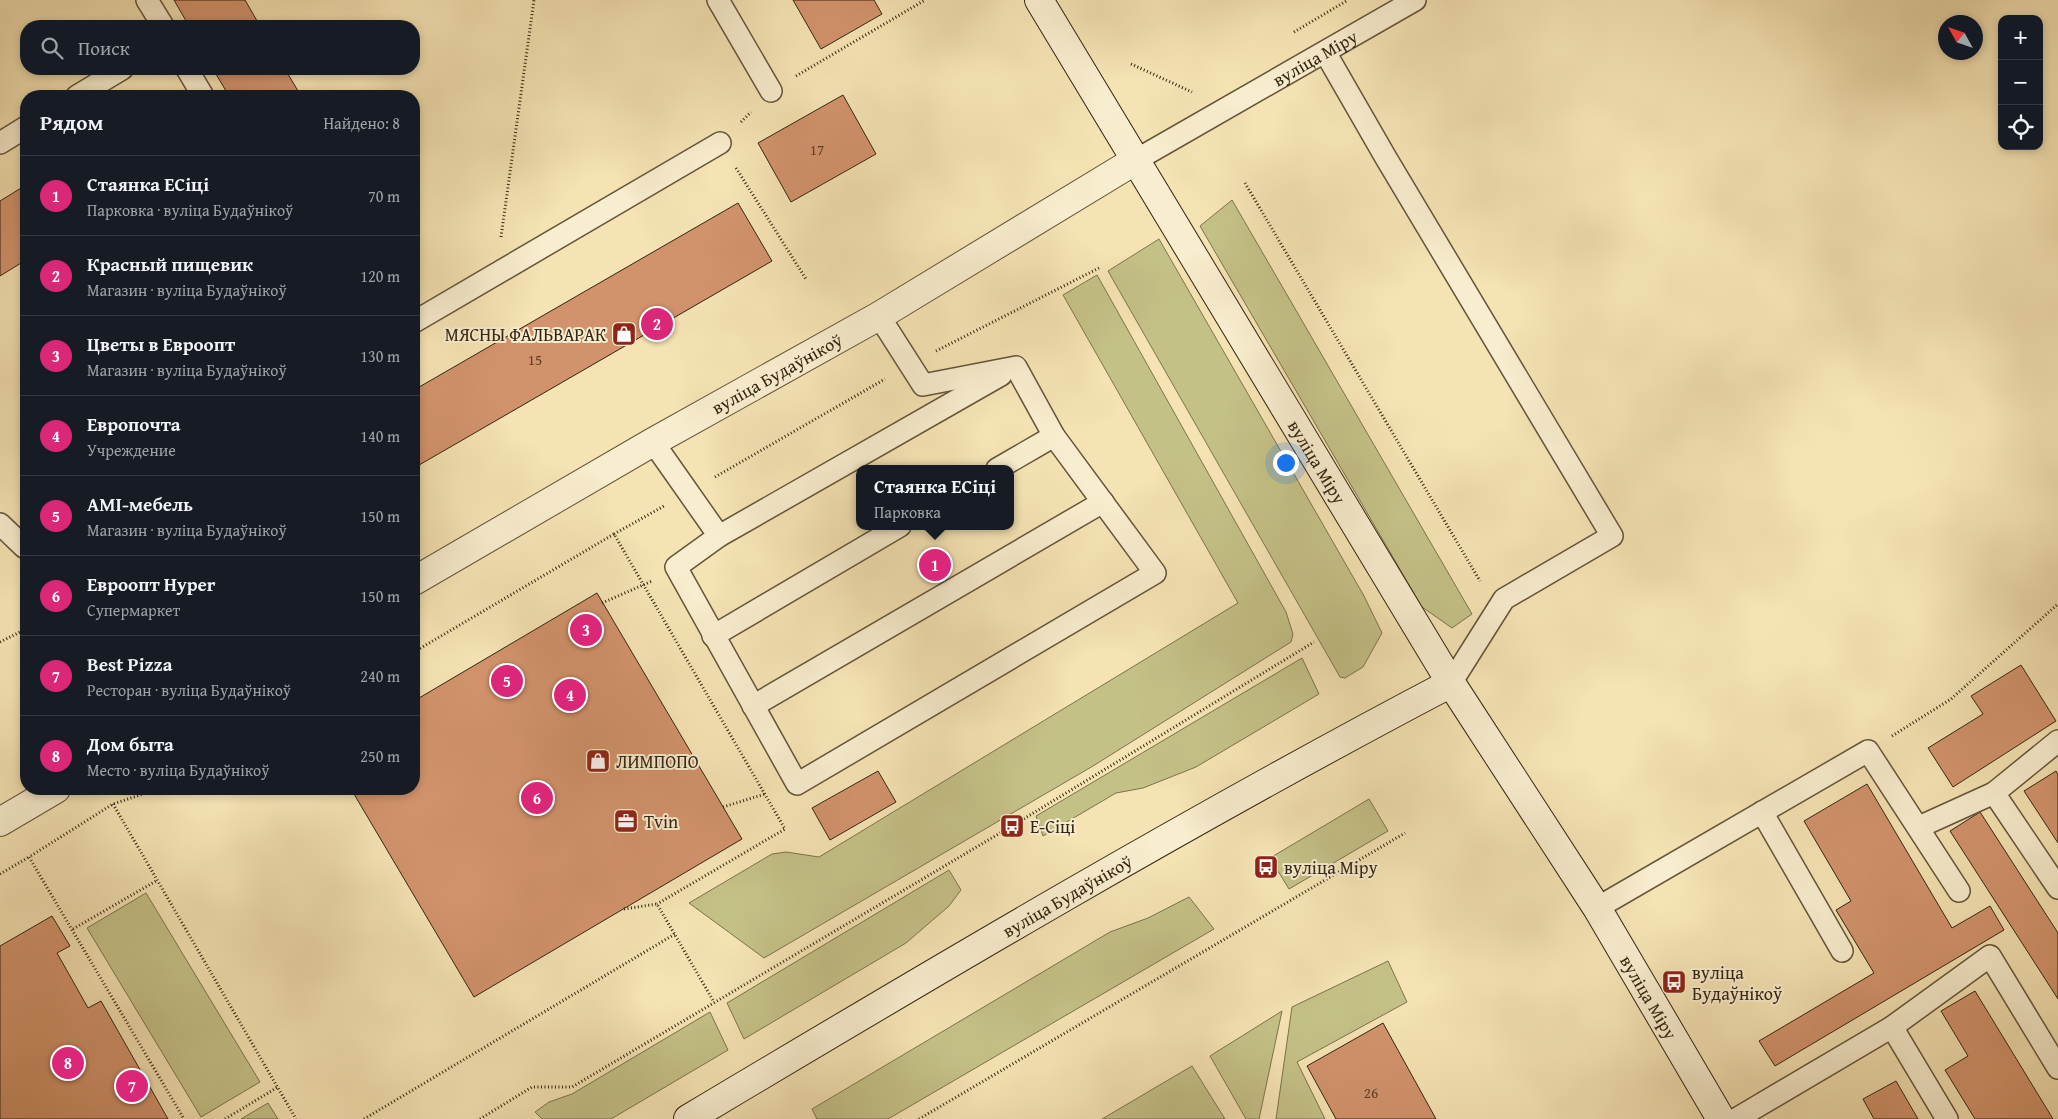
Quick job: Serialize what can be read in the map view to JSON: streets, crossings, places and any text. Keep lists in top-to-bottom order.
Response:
{
  "streets": {
    "main road": ["вуліца Міру", "вуліца Будаўнікоў"]
  },
  "crossings": [
    ["вуліца Міру", "вуліца Будаўнікоў"]
  ],
  "places": {
    "shop": ["МЯСНЫ ФАЛЬВАРАК", "ЛИМПОПО"],
    "office": ["Tvin"],
    "bus stop": ["Е-Сіці", "вуліца Міру", "вуліца Будаўнікоў"]
  },
  "house_numbers": ["17", "15", "26"],
  "north": "top left",
  "page": {
    "map_buttons": ["+", "−"],
    "search": "Поиск",
    "heading": ["Рядом", "Найдено: 8"],
    "list": [
      {
        "mark": "1",
        "name": "Стаянка ЕСіці",
        "note": "Парковка · вуліца Будаўнікоў",
        "value": "70 m"
      },
      {
        "mark": "2",
        "name": "Красный пищевик",
        "note": "Магазин · вуліца Будаўнікоў",
        "value": "120 m"
      },
      {
        "mark": "3",
        "name": "Цветы в Евроопт",
        "note": "Магазин · вуліца Будаўнікоў",
        "value": "130 m"
      },
      {
        "mark": "4",
        "name": "Европочта",
        "note": "Учреждение",
        "value": "140 m"
      },
      {
        "mark": "5",
        "name": "AMI-мебель",
        "note": "Магазин · вуліца Будаўнікоў",
        "value": "150 m"
      },
      {
        "mark": "6",
        "name": "Евроопт Hyper",
        "note": "Супермаркет",
        "value": "150 m"
      },
      {
        "mark": "7",
        "name": "Best Pizza",
        "note": "Ресторан · вуліца Будаўнікоў",
        "value": "240 m"
      },
      {
        "mark": "8",
        "name": "Дом быта",
        "note": "Место · вуліца Будаўнікоў",
        "value": "250 m"
      }
    ],
    "pins": [
      "2",
      "1",
      "3",
      "5",
      "4",
      "6",
      "8",
      "7"
    ],
    "popup": ["Стаянка ЕСіці", "Парковка"]
  }
}
